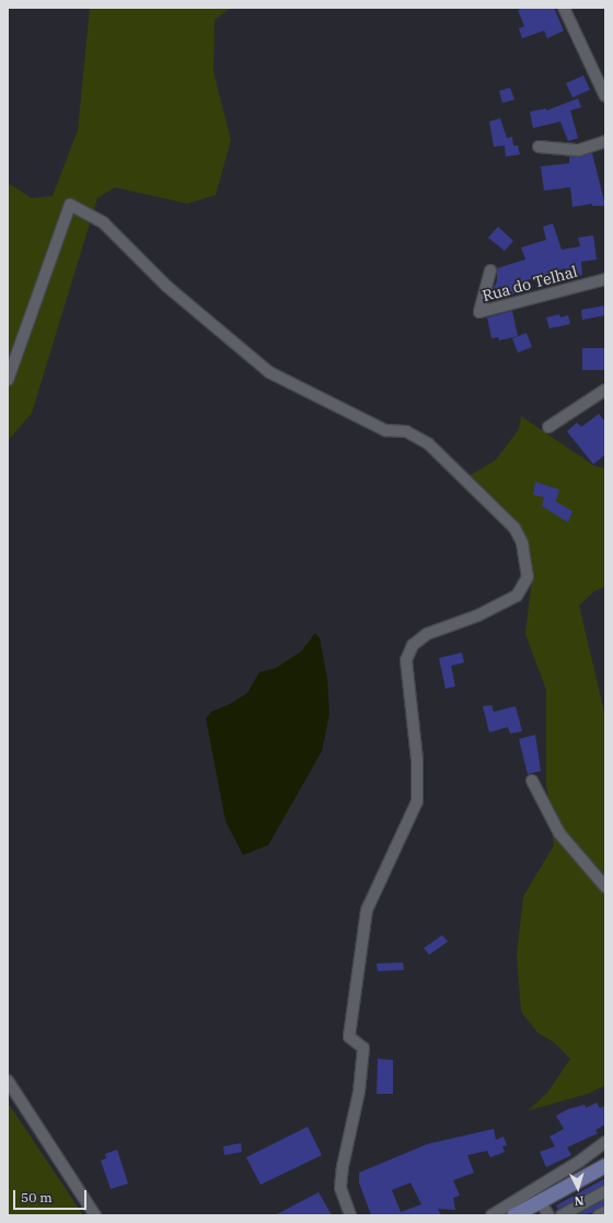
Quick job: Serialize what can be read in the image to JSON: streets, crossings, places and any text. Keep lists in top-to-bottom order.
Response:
{
  "streets": {
    "street": ["Rua do Telhal"]
  },
  "scale_bar": "50 m",
  "north": "bottom"
}
